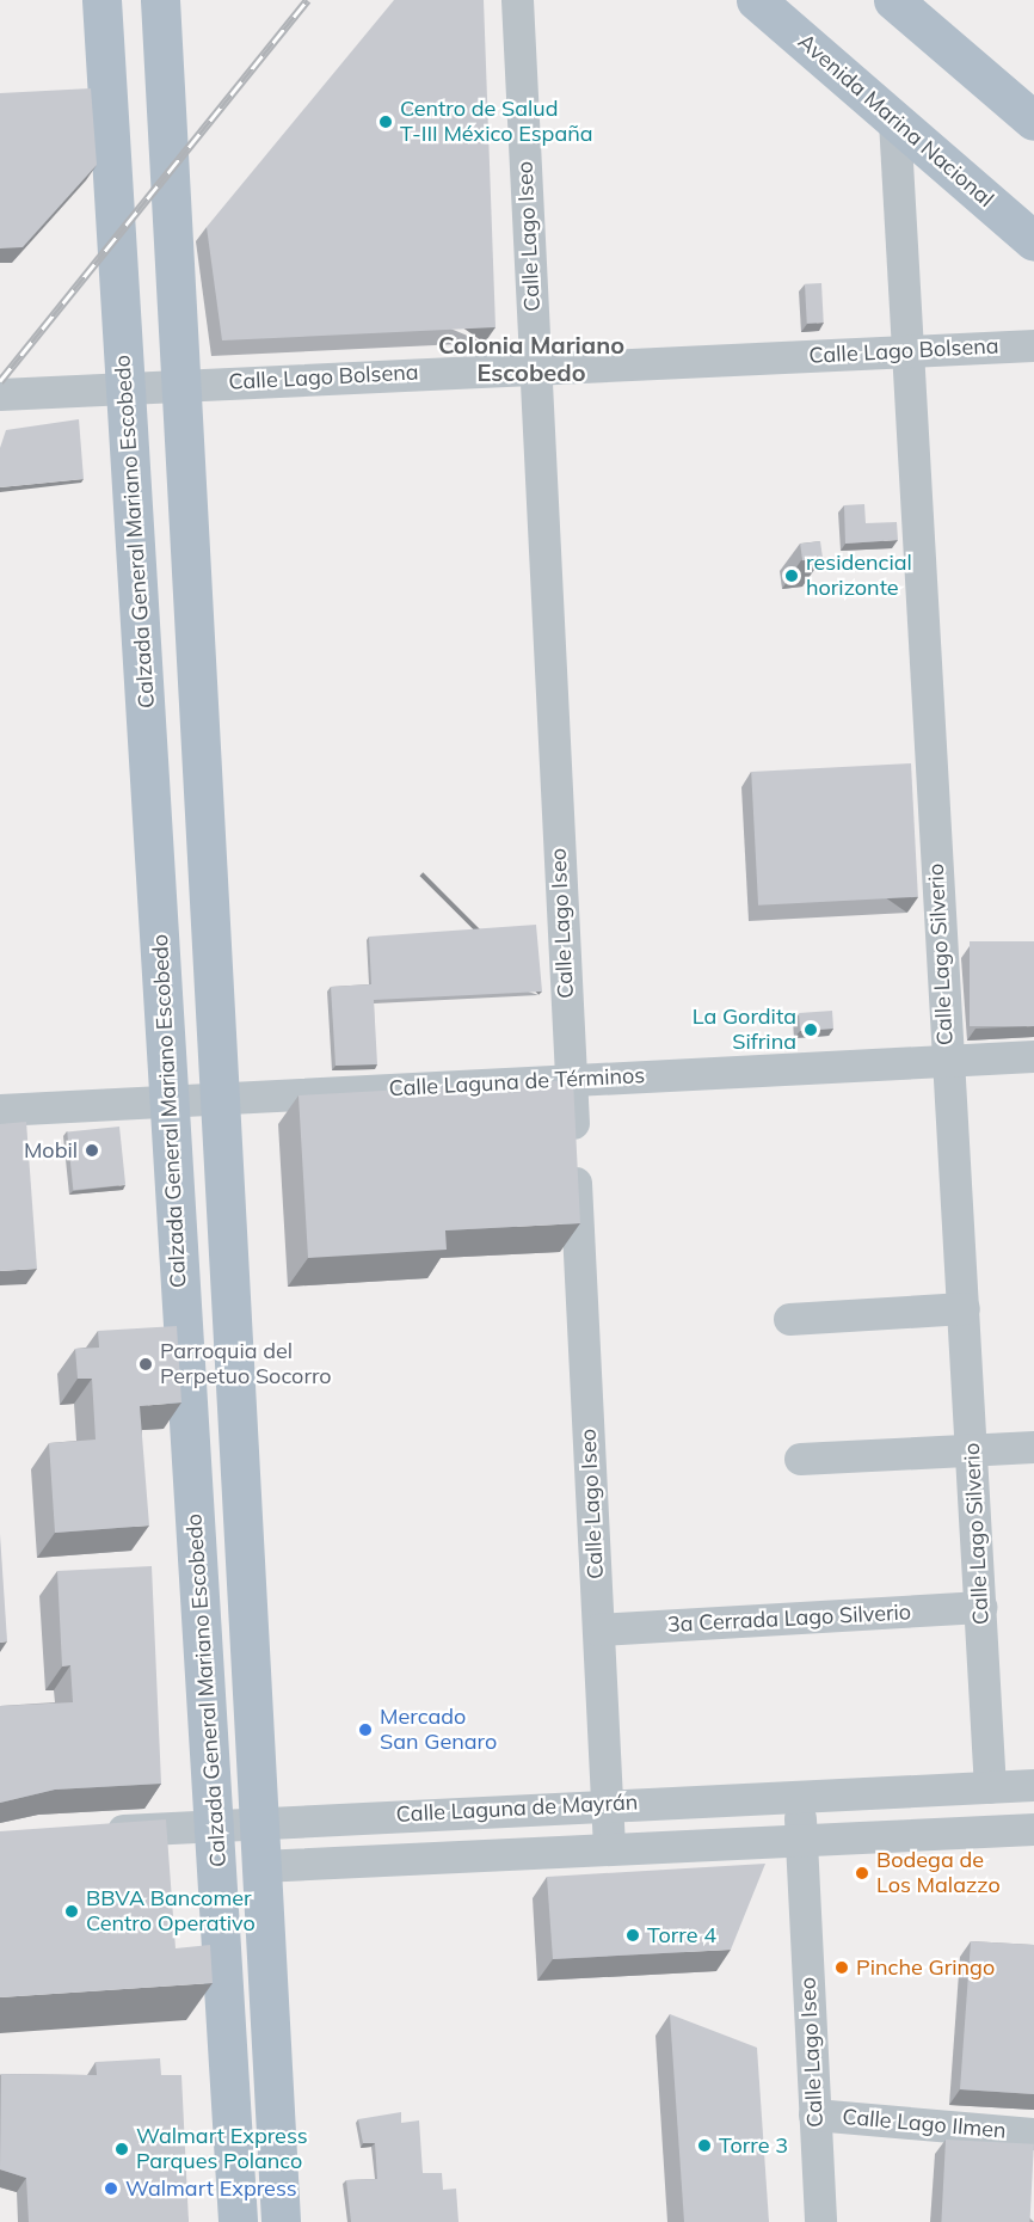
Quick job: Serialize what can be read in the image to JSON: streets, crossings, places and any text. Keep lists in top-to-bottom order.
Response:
{
  "streets": {
    "main road": ["Avenida Marina Nacional", "Calzada General Mariano Escobedo"],
    "street": [
      "Calle Lago Iseo",
      "Calle Lago Bolsena",
      "Calle Lago Silverio",
      "Calle Laguna de Términos",
      "3a Cerrada Lago Silverio",
      "Calle Laguna de Mayrán",
      "Calle Lago Ilmen"
    ]
  },
  "crossings": [
    ["Avenida Marina Nacional", "Calle Lago Silverio"],
    ["Calle Lago Iseo", "Calle Lago Bolsena"],
    ["Calle Lago Iseo", "Calle Laguna de Términos"],
    ["Calle Lago Iseo", "3a Cerrada Lago Silverio"],
    ["Calle Lago Iseo", "Calle Laguna de Mayrán"],
    ["Calle Lago Iseo", "Calle Lago Ilmen"],
    ["Calle Lago Bolsena", "Calzada General Mariano Escobedo"],
    ["Calle Lago Bolsena", "Calle Lago Silverio"],
    ["Calzada General Mariano Escobedo", "Calle Laguna de Términos"],
    ["Calzada General Mariano Escobedo", "Calle Laguna de Mayrán"],
    ["Calle Lago Silverio", "Calle Laguna de Términos"],
    ["Calle Lago Silverio", "3a Cerrada Lago Silverio"],
    ["Calle Lago Silverio", "Calle Laguna de Mayrán"]
  ],
  "districts": ["Colonia Mariano Escobedo"],
  "places": [
    "Centro de Salud T-III México España",
    "residencial horizonte",
    "La Gordita Sifrina",
    "Mobil",
    "Parroquia del Perpetuo Socorro",
    "Mercado San Genaro",
    "Bodega de Los Malazzo",
    "BBVA Bancomer Centro Operativo",
    "Torre 4",
    "Pinche Gringo",
    "Torre 3",
    "Walmart Express Parques Polanco",
    "Walmart Express"
  ]
}
